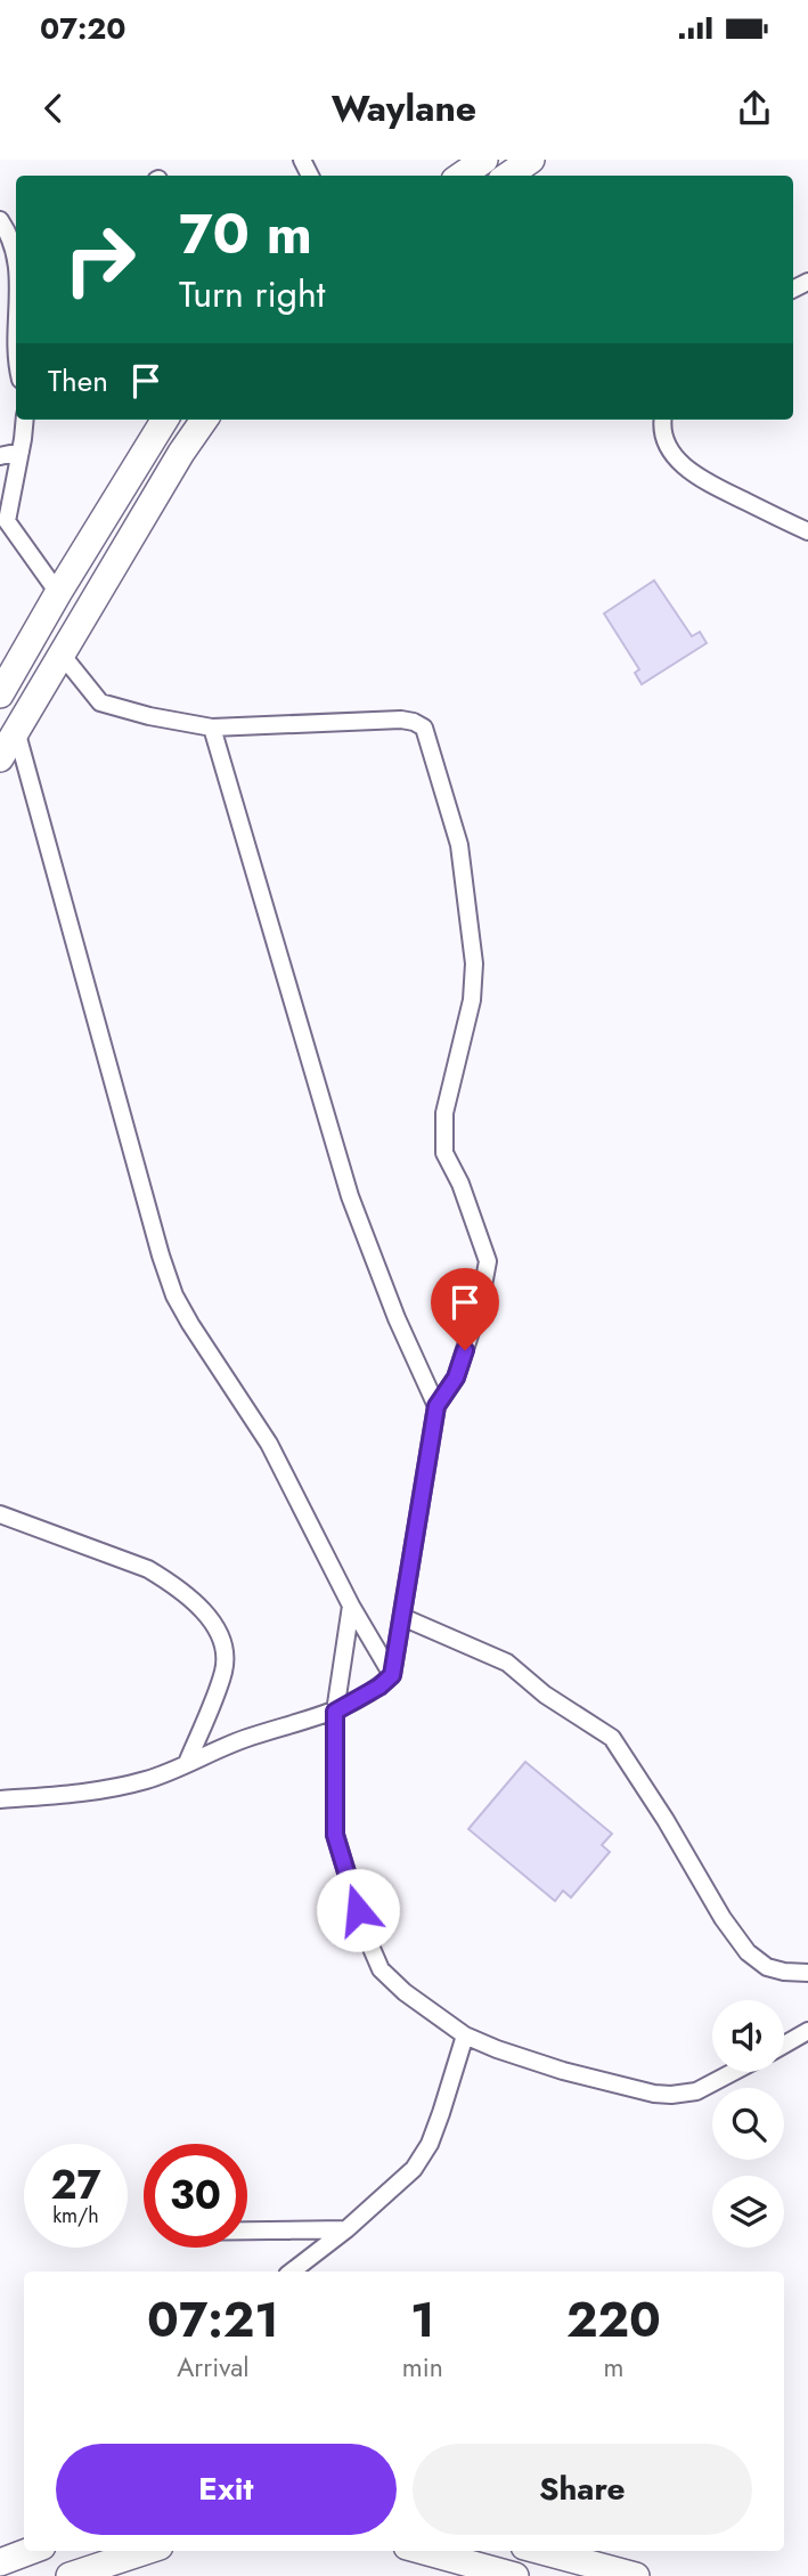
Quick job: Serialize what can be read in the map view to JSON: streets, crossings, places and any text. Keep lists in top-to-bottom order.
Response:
{
  "page": {
    "status": "07:20",
    "header": "Waylane",
    "turn": ["70 m", "Turn right"],
    "then": "Then",
    "speed": "27 km/h",
    "limit": "30",
    "eta": [
      "07:21",
      "Arrival",
      "1",
      "min",
      "220",
      "m"
    ],
    "buttons": ["Exit", "Share"]
  }
}
